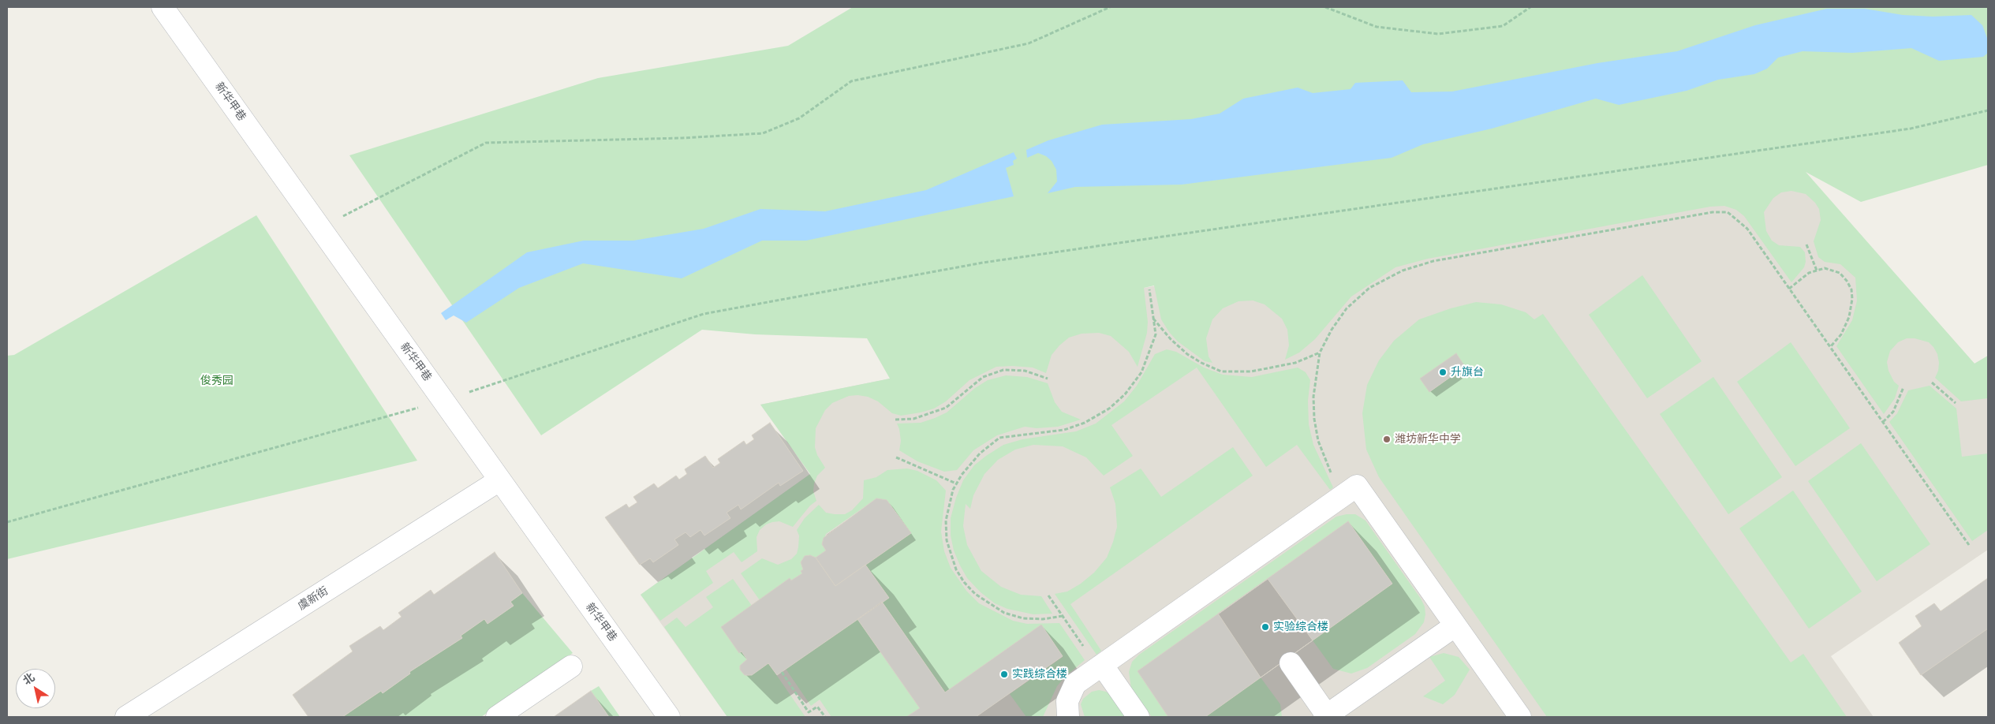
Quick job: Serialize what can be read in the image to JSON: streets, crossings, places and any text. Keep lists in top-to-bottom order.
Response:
{
  "streets": {
    "street": ["新华甲巷", "虞新街"]
  },
  "crossings": [
    ["新华甲巷", "虞新街"]
  ],
  "parks": ["俊秀园"],
  "places": [
    "升旗台",
    "潍坊新华中学",
    "实验综合楼",
    "实践综合楼"
  ],
  "north": "top left"
}
